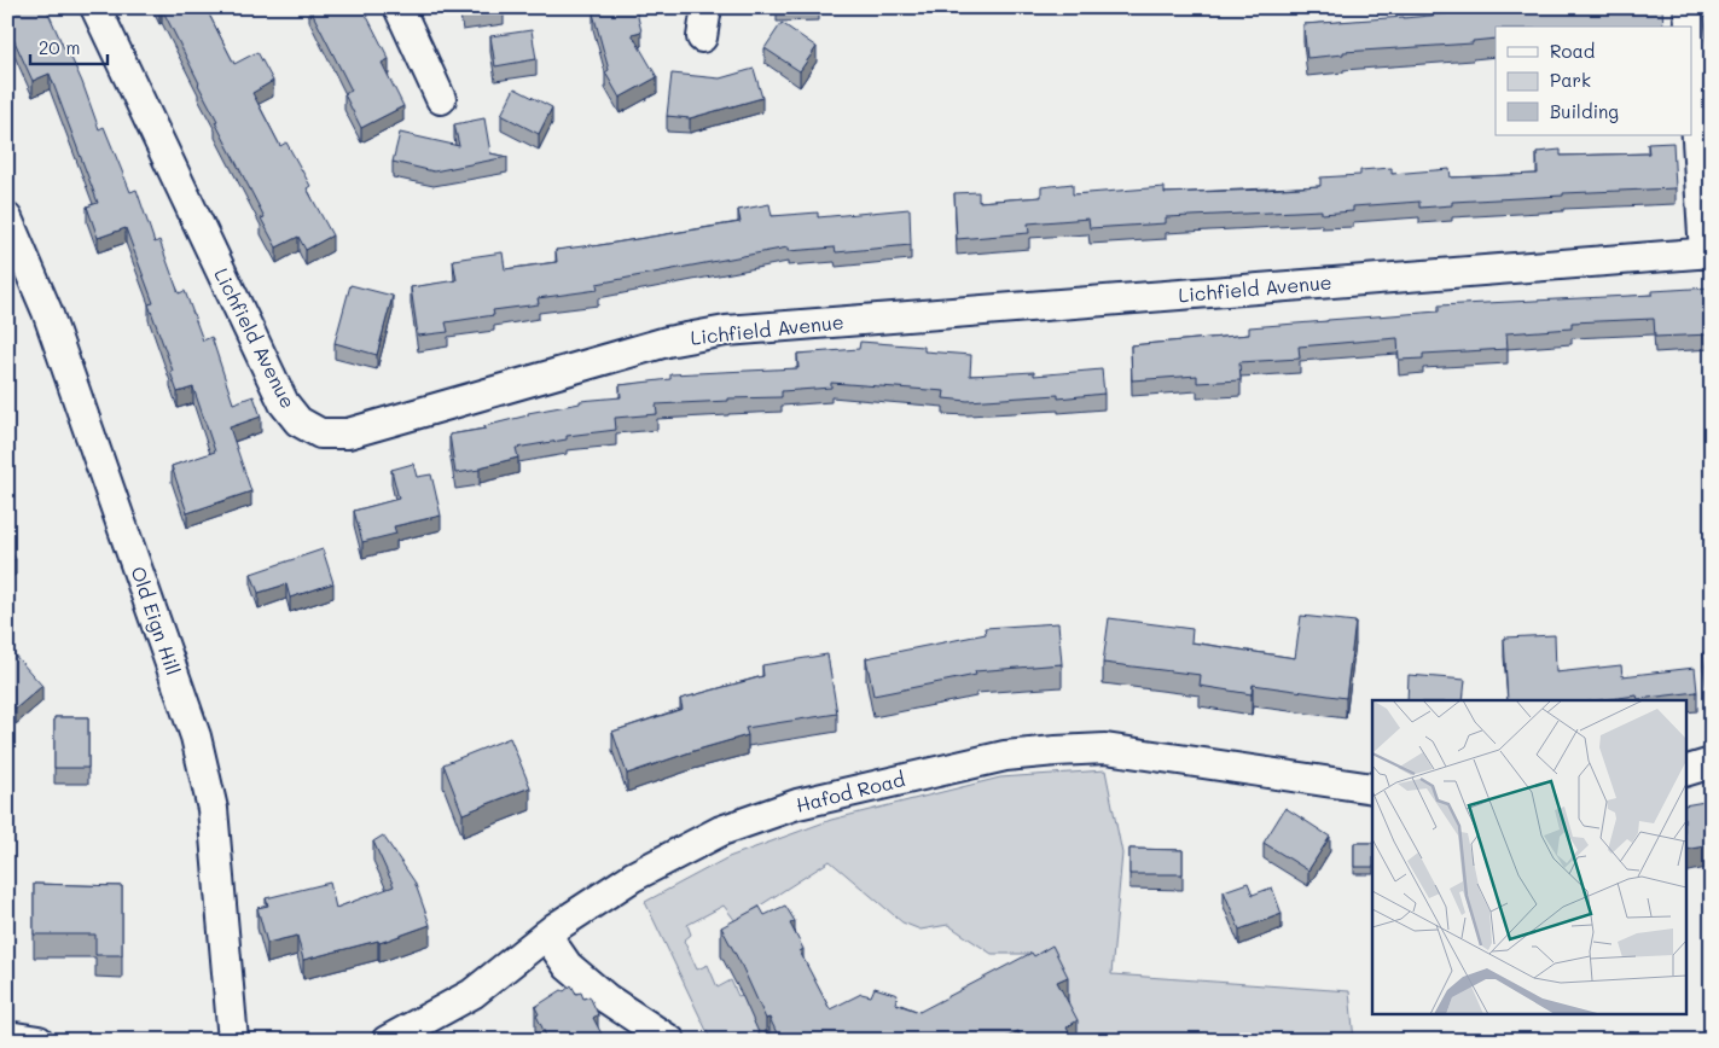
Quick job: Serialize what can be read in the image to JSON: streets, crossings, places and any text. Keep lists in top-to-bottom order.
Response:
{
  "streets": {
    "street": ["Lichfield Avenue", "Old Eign Hill", "Hafod Road"]
  },
  "legend": ["Road", "Park", "Building"],
  "scale_bar": "20 m"
}
